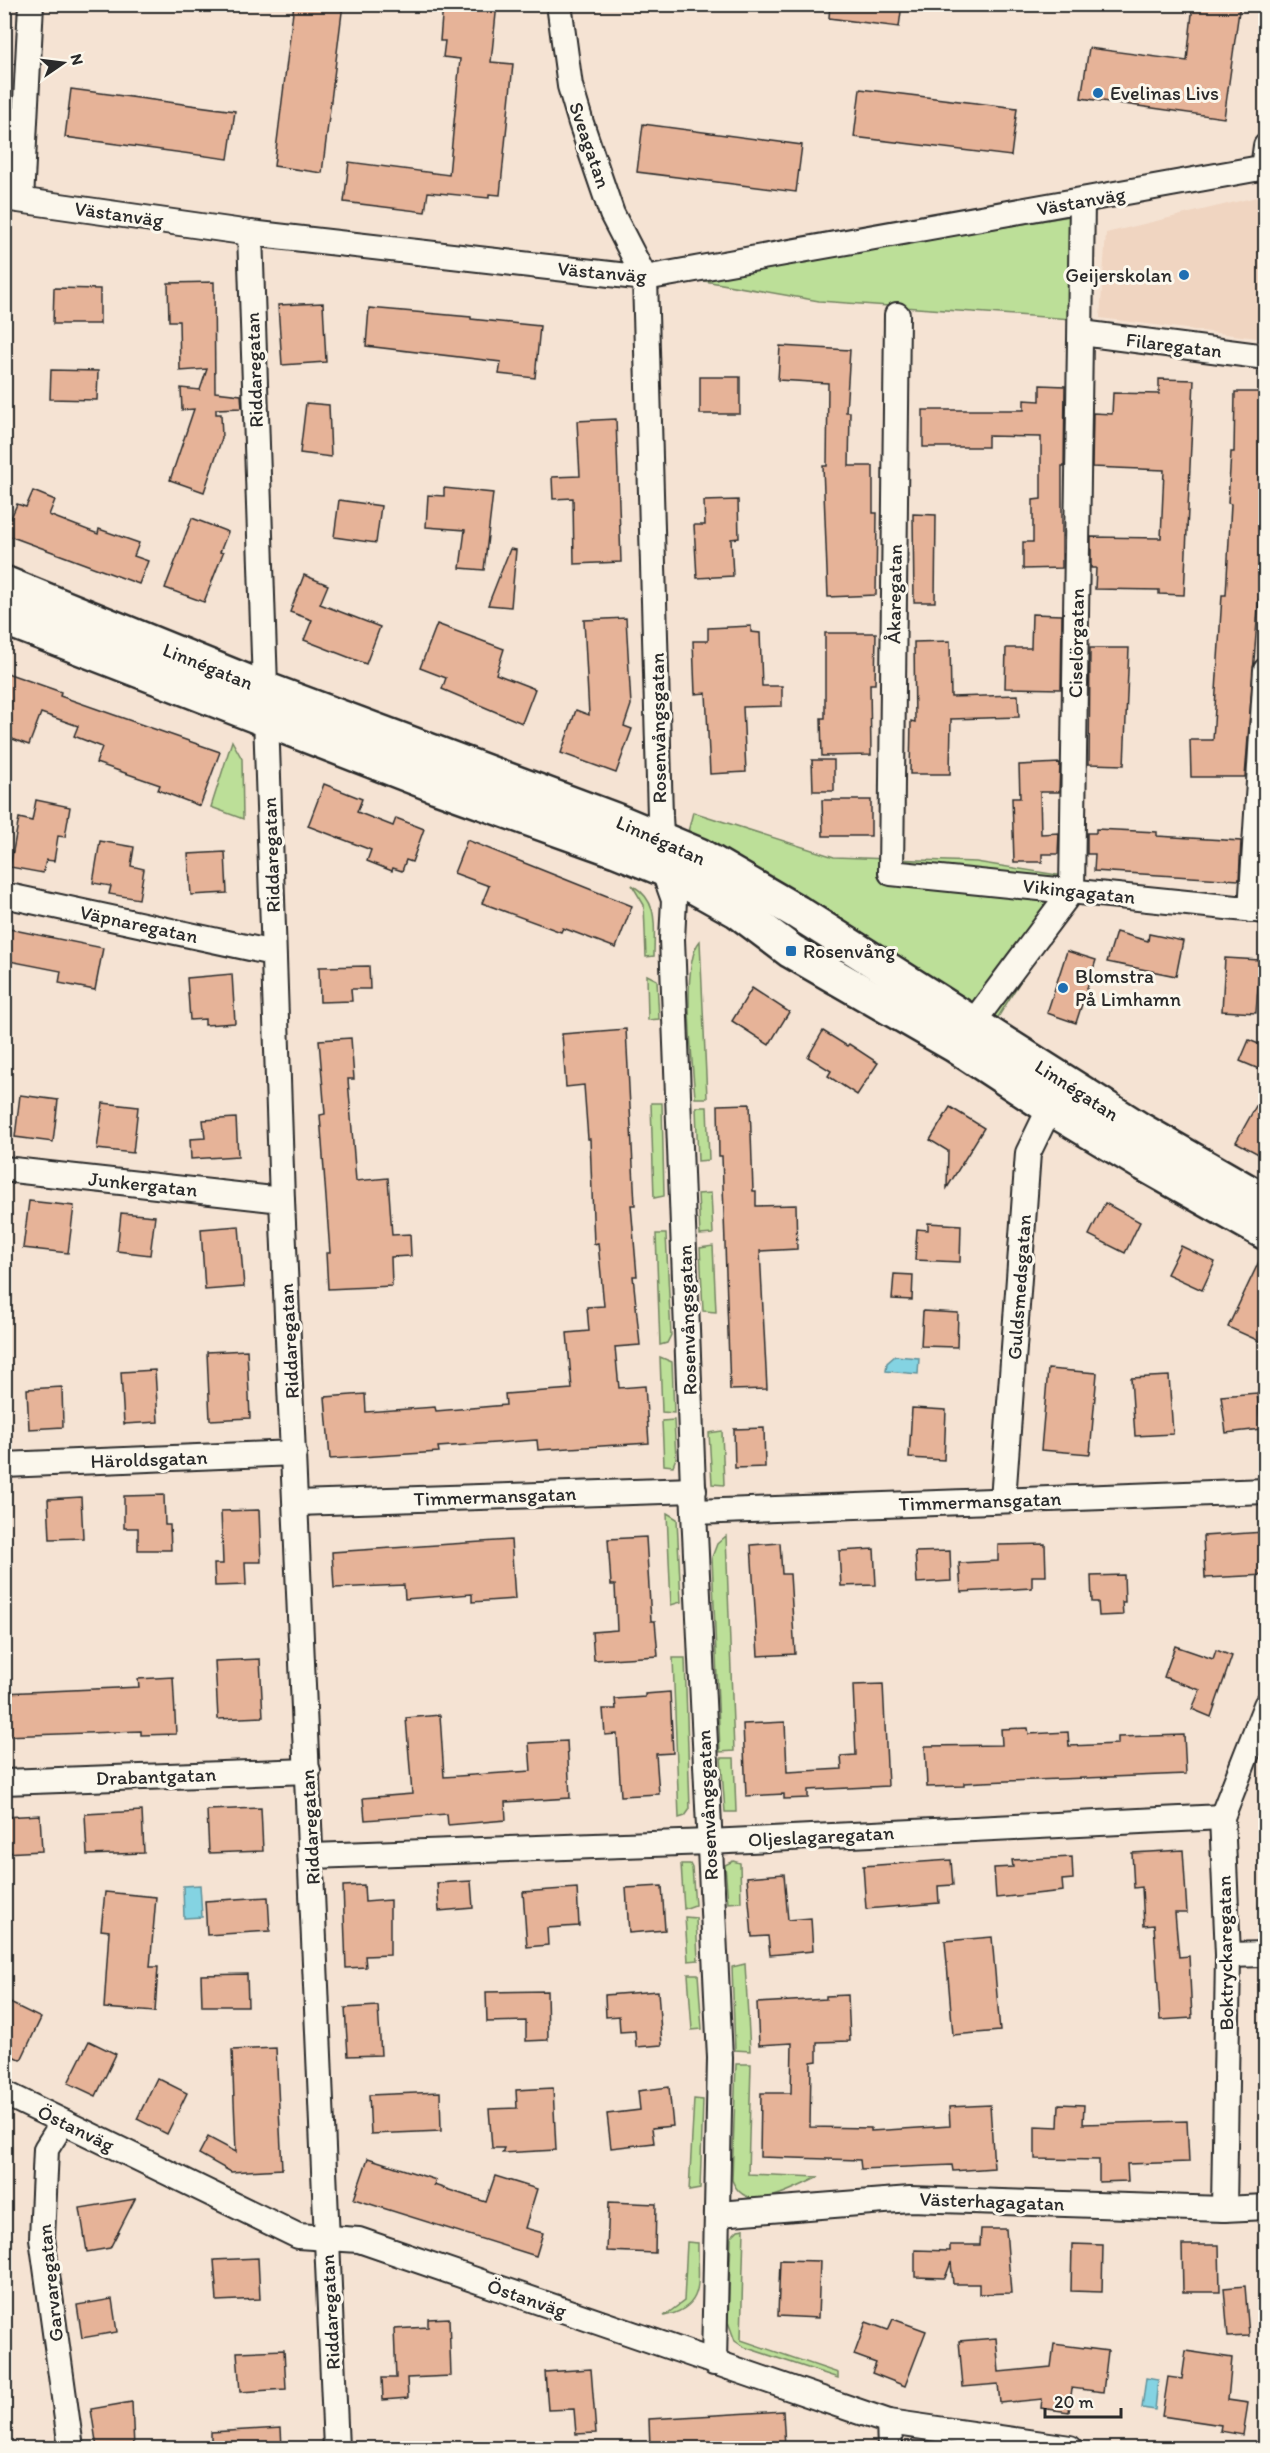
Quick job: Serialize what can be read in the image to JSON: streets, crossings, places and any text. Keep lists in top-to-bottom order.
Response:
{
  "streets": {
    "street": [
      "Sveagatan",
      "Västanväg",
      "Filaregatan",
      "Riddaregatan",
      "Åkaregatan",
      "Ciselörgatan",
      "Linnégatan",
      "Rosenvångsgatan",
      "Vikingagatan",
      "Väpnaregatan",
      "Junkergatan",
      "Guldsmedsgatan",
      "Häroldsgatan",
      "Timmermansgatan",
      "Drabantgatan",
      "Oljeslagaregatan",
      "Boktryckaregatan",
      "Östanväg",
      "Västerhagagatan",
      "Garvaregatan"
    ]
  },
  "crossings": [
    ["Sveagatan", "Västanväg"],
    ["Sveagatan", "Rosenvångsgatan"],
    ["Västanväg", "Riddaregatan"],
    ["Västanväg", "Ciselörgatan"],
    ["Västanväg", "Rosenvångsgatan"],
    ["Filaregatan", "Ciselörgatan"],
    ["Riddaregatan", "Linnégatan"],
    ["Riddaregatan", "Väpnaregatan"],
    ["Riddaregatan", "Junkergatan"],
    ["Riddaregatan", "Häroldsgatan"],
    ["Riddaregatan", "Timmermansgatan"],
    ["Riddaregatan", "Drabantgatan"],
    ["Riddaregatan", "Oljeslagaregatan"],
    ["Riddaregatan", "Östanväg"],
    ["Åkaregatan", "Vikingagatan"],
    ["Ciselörgatan", "Vikingagatan"],
    ["Linnégatan", "Rosenvångsgatan"],
    ["Linnégatan", "Guldsmedsgatan"],
    ["Rosenvångsgatan", "Timmermansgatan"],
    ["Rosenvångsgatan", "Oljeslagaregatan"],
    ["Rosenvångsgatan", "Östanväg"],
    ["Rosenvångsgatan", "Västerhagagatan"],
    ["Guldsmedsgatan", "Timmermansgatan"],
    ["Oljeslagaregatan", "Boktryckaregatan"],
    ["Boktryckaregatan", "Västerhagagatan"],
    ["Östanväg", "Garvaregatan"]
  ],
  "places": {
    "other": ["Evelinas Livs", "Geijerskolan", "Blomstra På Limhamn"],
    "transit": ["Rosenvång"]
  },
  "scale_bar": "20 m",
  "north": "right"
}
